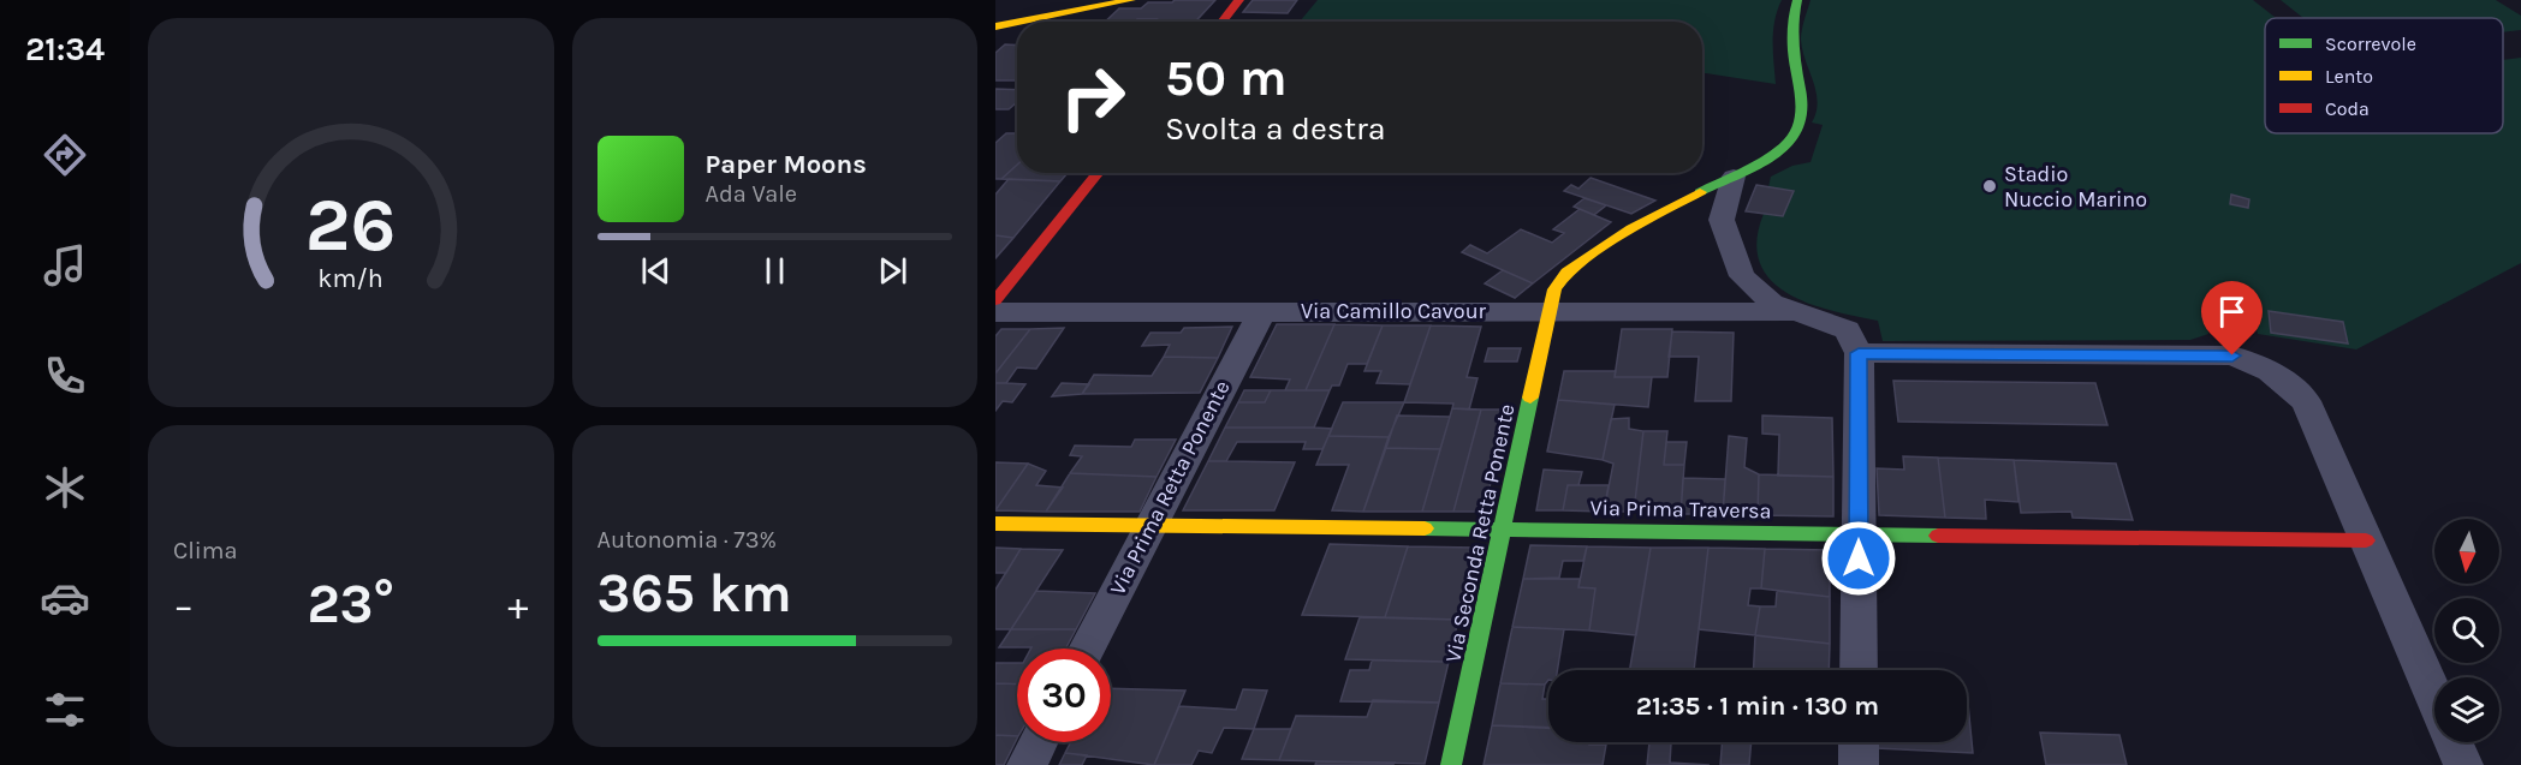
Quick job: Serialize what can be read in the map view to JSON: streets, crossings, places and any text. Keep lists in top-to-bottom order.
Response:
{
  "streets": {
    "street": [
      "Via Camillo Cavour",
      "Via Prima Retta Ponente",
      "Via Prima Traversa",
      "Via Seconda Retta Ponente"
    ]
  },
  "crossings": [
    ["Via Camillo Cavour", "Via Prima Retta Ponente"],
    ["Via Camillo Cavour", "Via Seconda Retta Ponente"],
    ["Via Prima Retta Ponente", "Via Prima Traversa"],
    ["Via Prima Traversa", "Via Seconda Retta Ponente"]
  ],
  "places": ["Stadio Nuccio Marino"],
  "legend": ["Scorrevole", "Lento", "Coda"],
  "north": "bottom",
  "page": {
    "tabs": "21:34",
    "turn": ["50 m", "Svolta a destra"],
    "song": ["Paper Moons", "Ada Vale"],
    "tile": [
      "Clima",
      ["Autonomia · 73%", "365 km"]
    ],
    "heat": ["−", "23°", "+"],
    "limit": "30",
    "trip": "21:35 · 1 min · 130 m",
    "gauge": ["26", "km/h"]
  }
}
